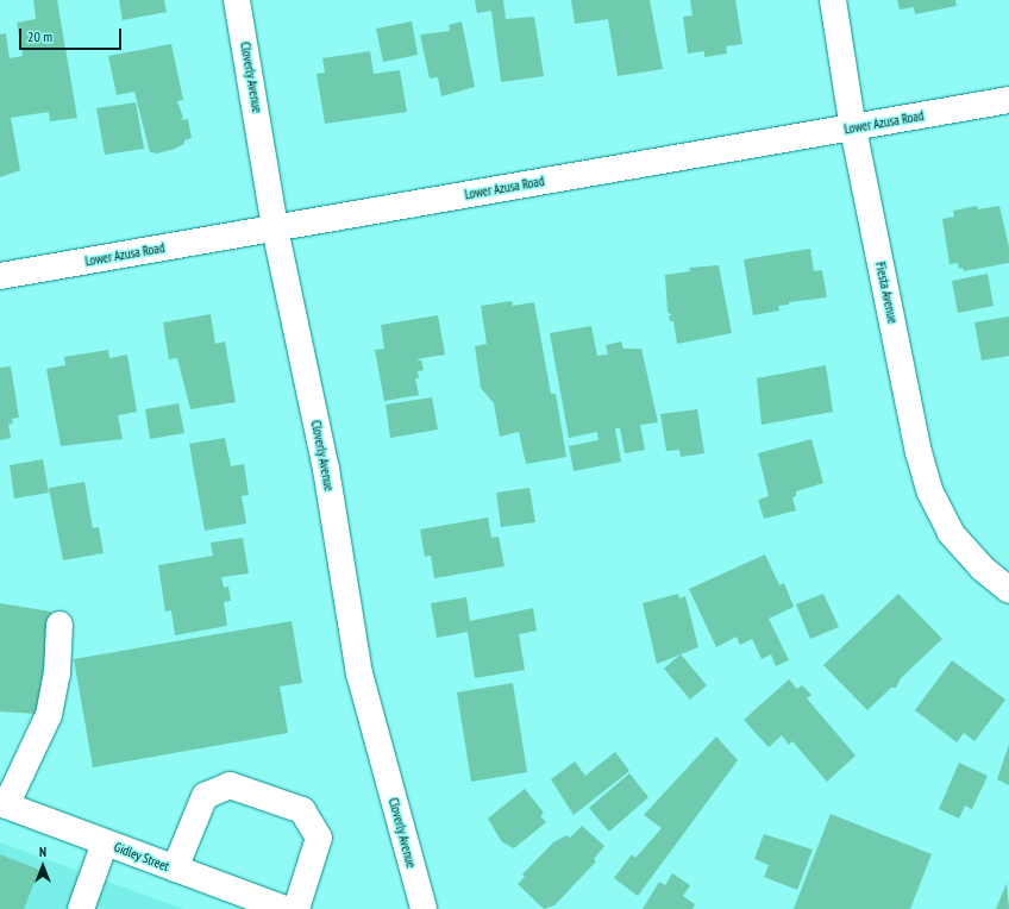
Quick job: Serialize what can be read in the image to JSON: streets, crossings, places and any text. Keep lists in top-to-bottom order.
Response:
{
  "streets": {
    "street": [
      "Cloverly Avenue",
      "Lower Azusa Road",
      "Fiesta Avenue",
      "Gidley Street"
    ]
  },
  "crossings": [
    ["Cloverly Avenue", "Lower Azusa Road"],
    ["Lower Azusa Road", "Fiesta Avenue"]
  ],
  "scale_bar": "20 m",
  "north": "top"
}
